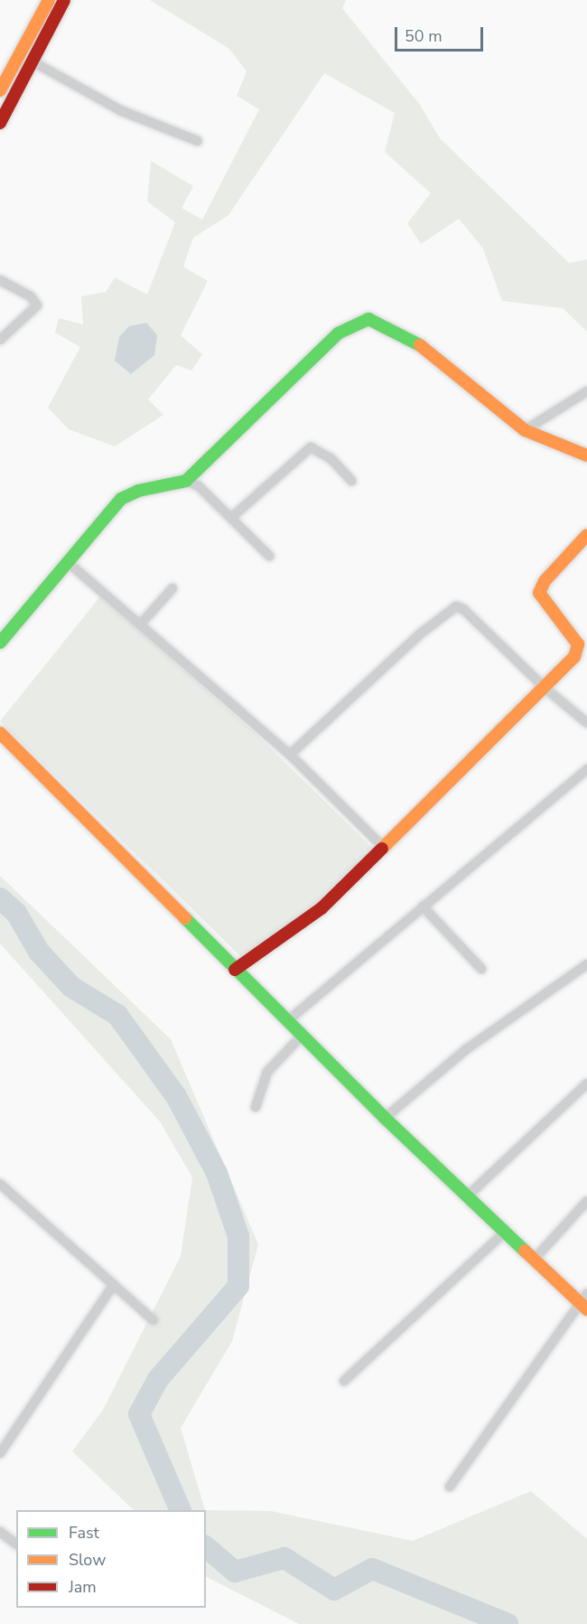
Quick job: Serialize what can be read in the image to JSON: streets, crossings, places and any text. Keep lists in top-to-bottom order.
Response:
{
  "legend": ["Fast", "Slow", "Jam"],
  "scale_bar": "50 m"
}
